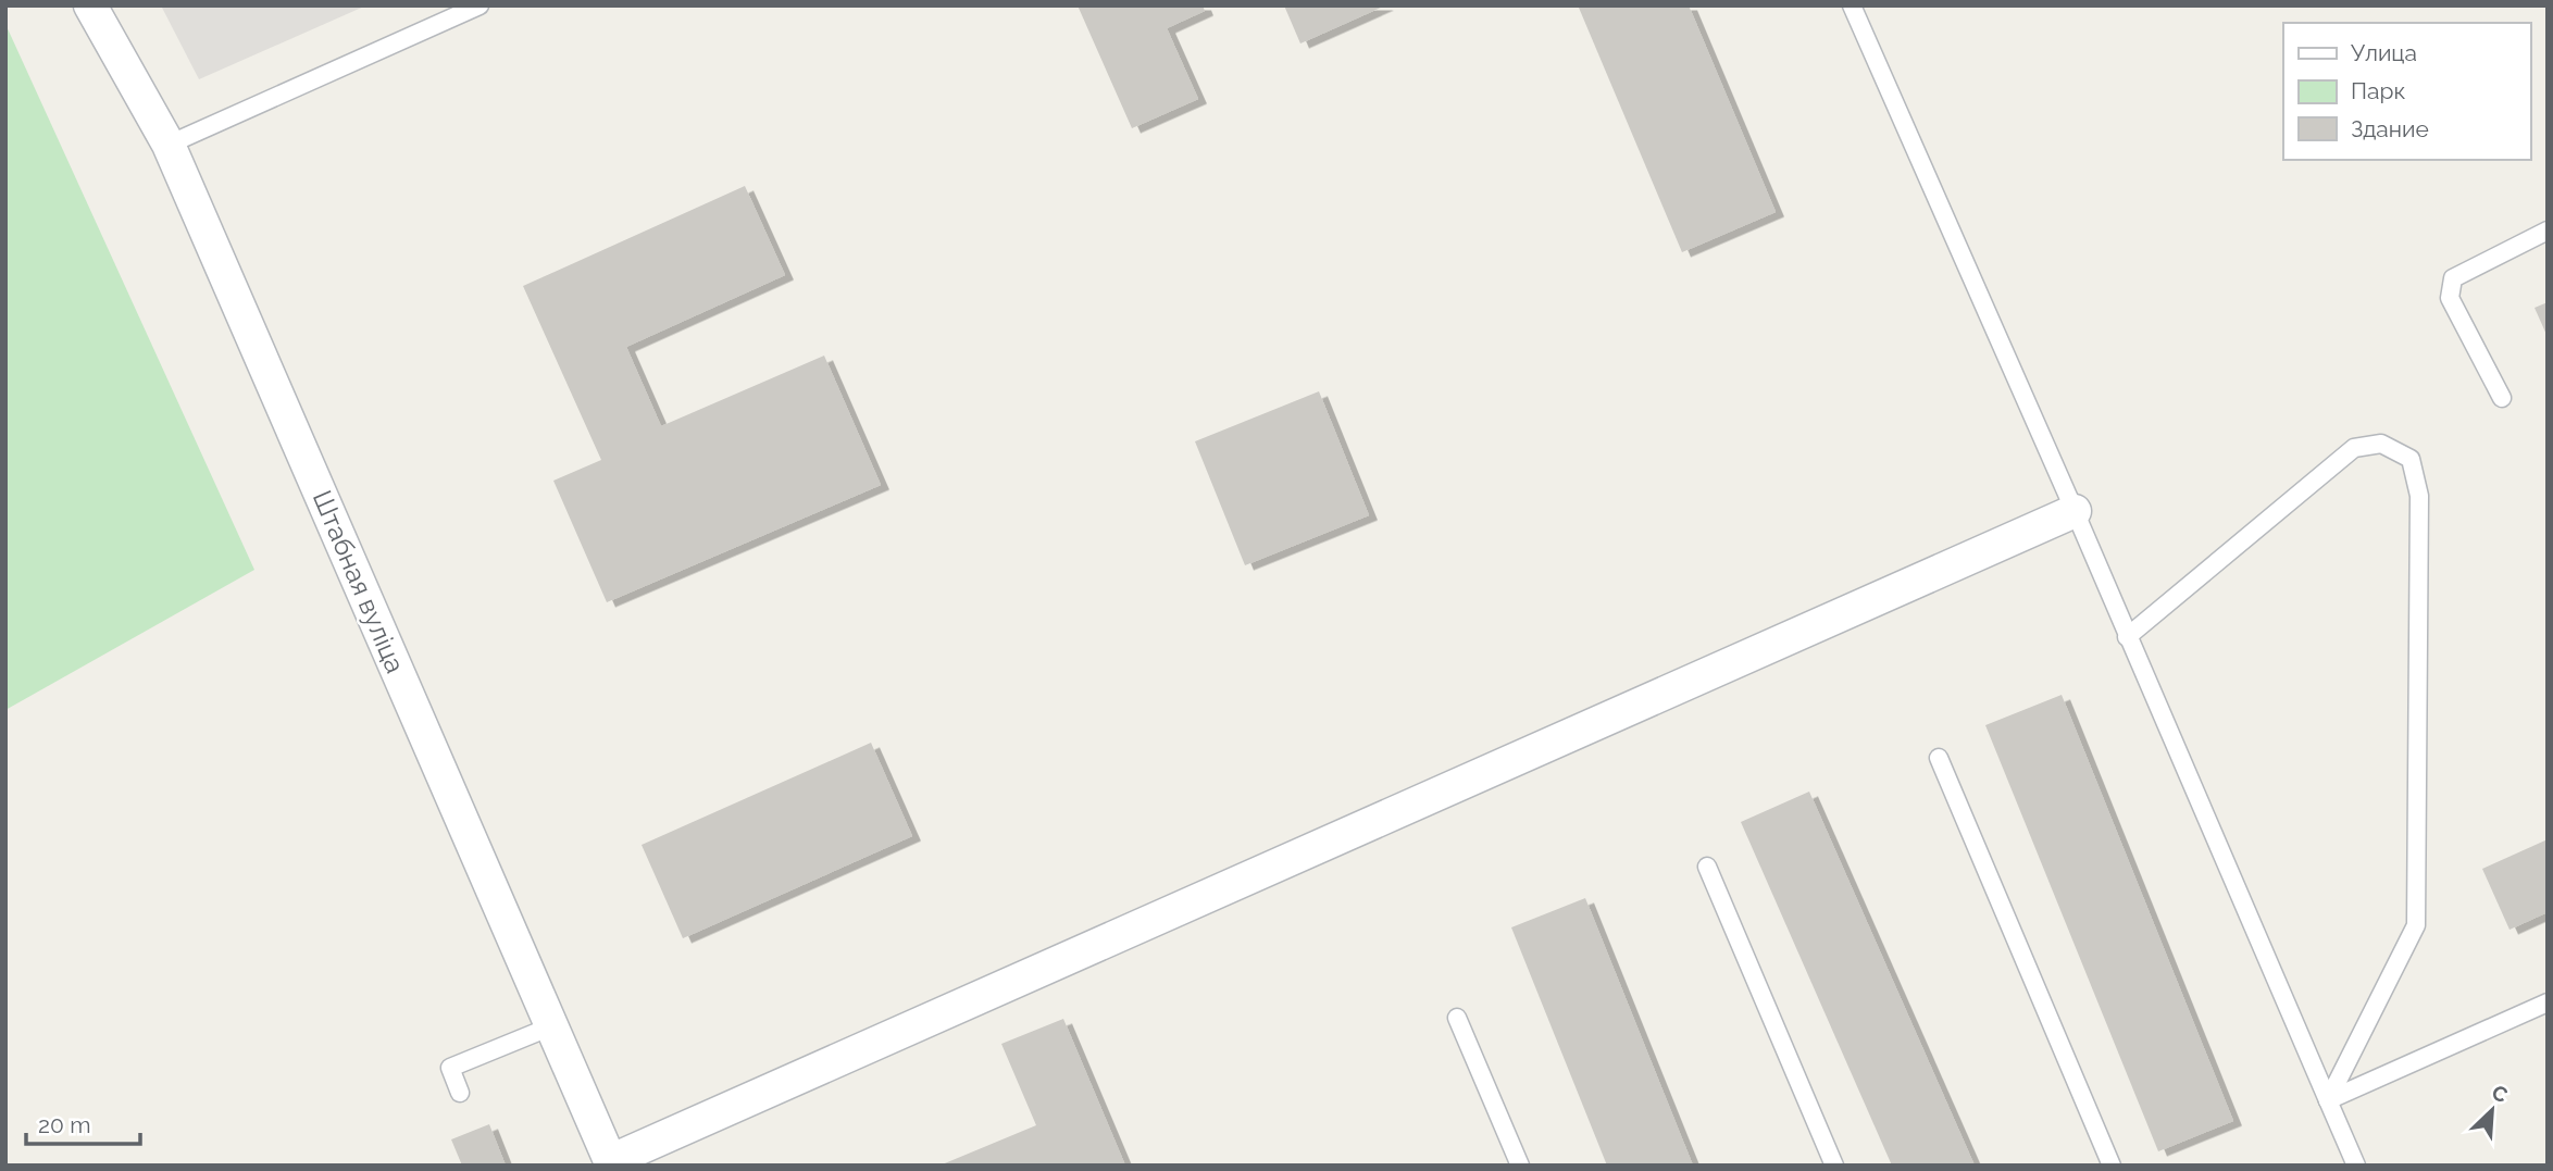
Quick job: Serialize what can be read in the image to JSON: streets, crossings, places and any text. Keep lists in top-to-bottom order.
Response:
{
  "streets": {
    "street": ["Штабная вуліца"]
  },
  "legend": ["Улица", "Парк", "Здание"],
  "scale_bar": "20 m",
  "north": "top right"
}
